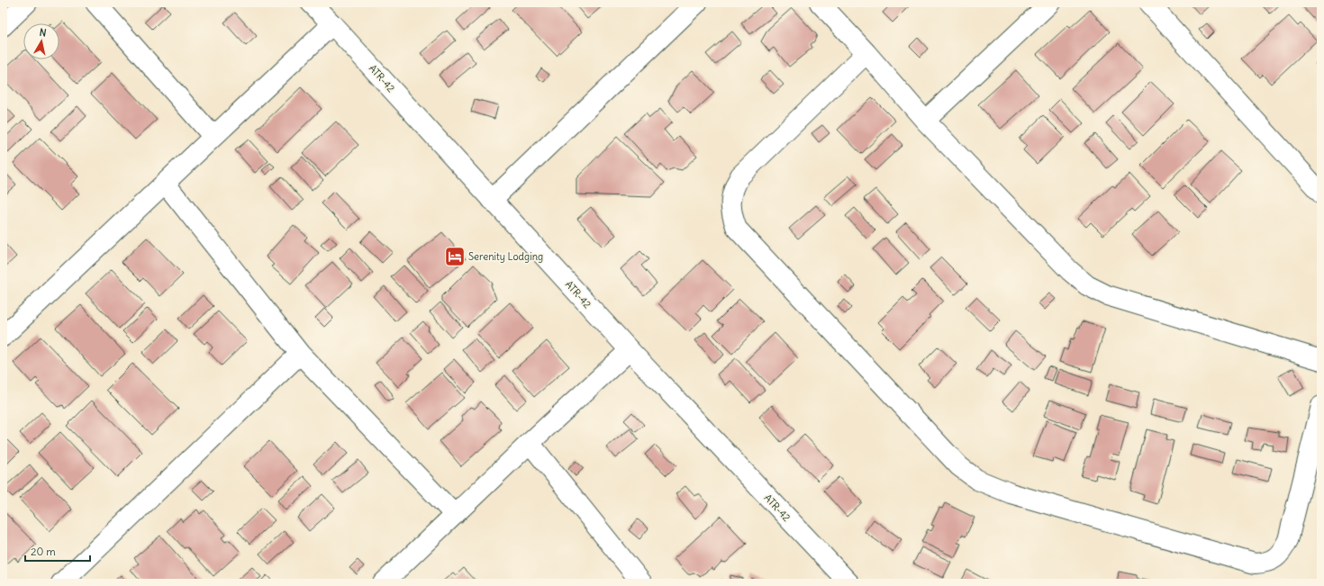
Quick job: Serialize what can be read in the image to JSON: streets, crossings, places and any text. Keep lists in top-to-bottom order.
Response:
{
  "streets": {
    "street": ["ATR-42"]
  },
  "places": {
    "hotel": ["Serenity Lodging"]
  },
  "scale_bar": "20 m",
  "north": "top"
}
